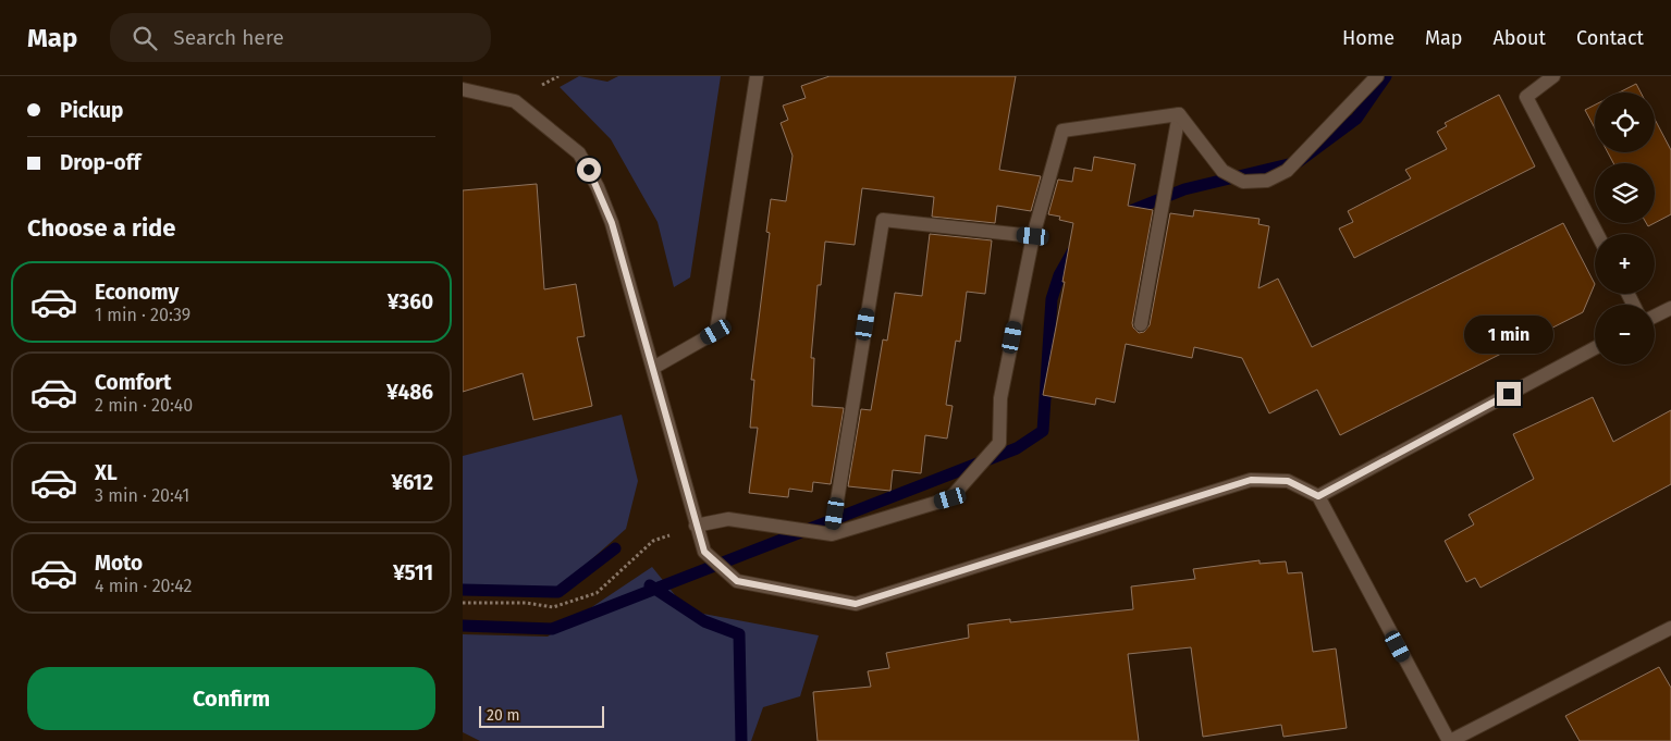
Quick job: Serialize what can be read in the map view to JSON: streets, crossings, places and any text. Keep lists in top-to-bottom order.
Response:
{
  "scale_bar": "20 m",
  "page": {
    "header": "Map",
    "search": "Search here",
    "nav": [
      "Home",
      "Map",
      "About",
      "Contact"
    ],
    "banner": ["Pickup", "Drop-off"],
    "map_buttons": ["+", "−"],
    "heading": "Choose a ride",
    "list": [
      {
        "name": "Economy",
        "note": "1 min · 20:39",
        "value": "¥360"
      },
      {
        "name": "Comfort",
        "note": "2 min · 20:40",
        "value": "¥486"
      },
      {
        "name": "XL",
        "note": "3 min · 20:41",
        "value": "¥612"
      },
      {
        "name": "Moto",
        "note": "4 min · 20:42",
        "value": "¥511"
      }
    ],
    "bubble": "1 min",
    "buttons": "Confirm",
    "scale": "20 m"
  }
}
